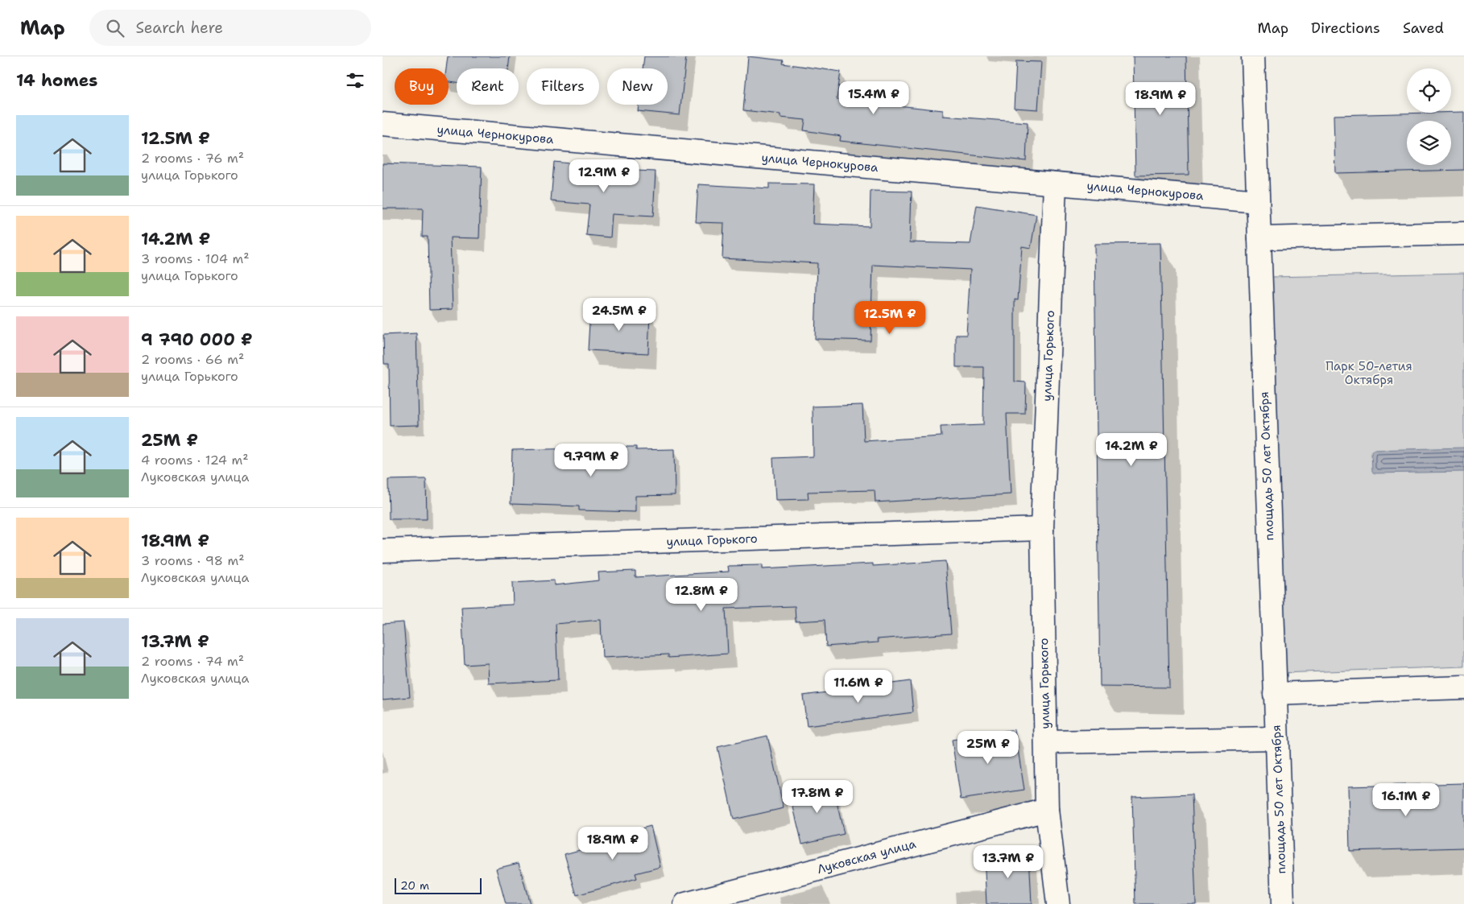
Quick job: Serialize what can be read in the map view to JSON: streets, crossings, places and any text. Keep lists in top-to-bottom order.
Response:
{
  "streets": {
    "street": [
      "улица Чернокурова",
      "улица Горького",
      "площадь 50 лет Октября",
      "Луковская улица"
    ]
  },
  "crossings": [
    ["улица Чернокурова", "улица Горького"],
    ["улица Чернокурова", "площадь 50 лет Октября"],
    ["улица Горького", "Луковская улица"]
  ],
  "parks": ["Парк 50-летия Октября"],
  "scale_bar": "20 m",
  "page": {
    "header": "Map",
    "search": "Search here",
    "nav": ["Map", "Directions", "Saved"],
    "heading": "14 homes",
    "chip": [
      "Buy",
      "Rent",
      "Filters",
      "New"
    ],
    "price": [
      "15.4M ₽",
      "18.9M ₽",
      "12.9M ₽",
      "24.5M ₽",
      "12.5M ₽",
      "14.2M ₽",
      "9.79M ₽",
      "12.8M ₽",
      "11.6M ₽",
      "25M ₽",
      "17.8M ₽",
      "16.1M ₽",
      "18.9M ₽",
      "13.7M ₽"
    ],
    "list": [
      {
        "name": "12.5M ₽",
        "note": "2 rooms · 76 m² · улица Горького"
      },
      {
        "name": "14.2M ₽",
        "note": "3 rooms · 104 m² · улица Горького"
      },
      {
        "name": "9 790 000 ₽",
        "note": "2 rooms · 66 m² · улица Горького"
      },
      {
        "name": "25M ₽",
        "note": "4 rooms · 124 m² · Луковская улица"
      },
      {
        "name": "18.9M ₽",
        "note": "3 rooms · 98 m² · Луковская улица"
      },
      {
        "name": "13.7M ₽",
        "note": "2 rooms · 74 m² · Луковская улица"
      }
    ],
    "scale": "20 m"
  }
}
